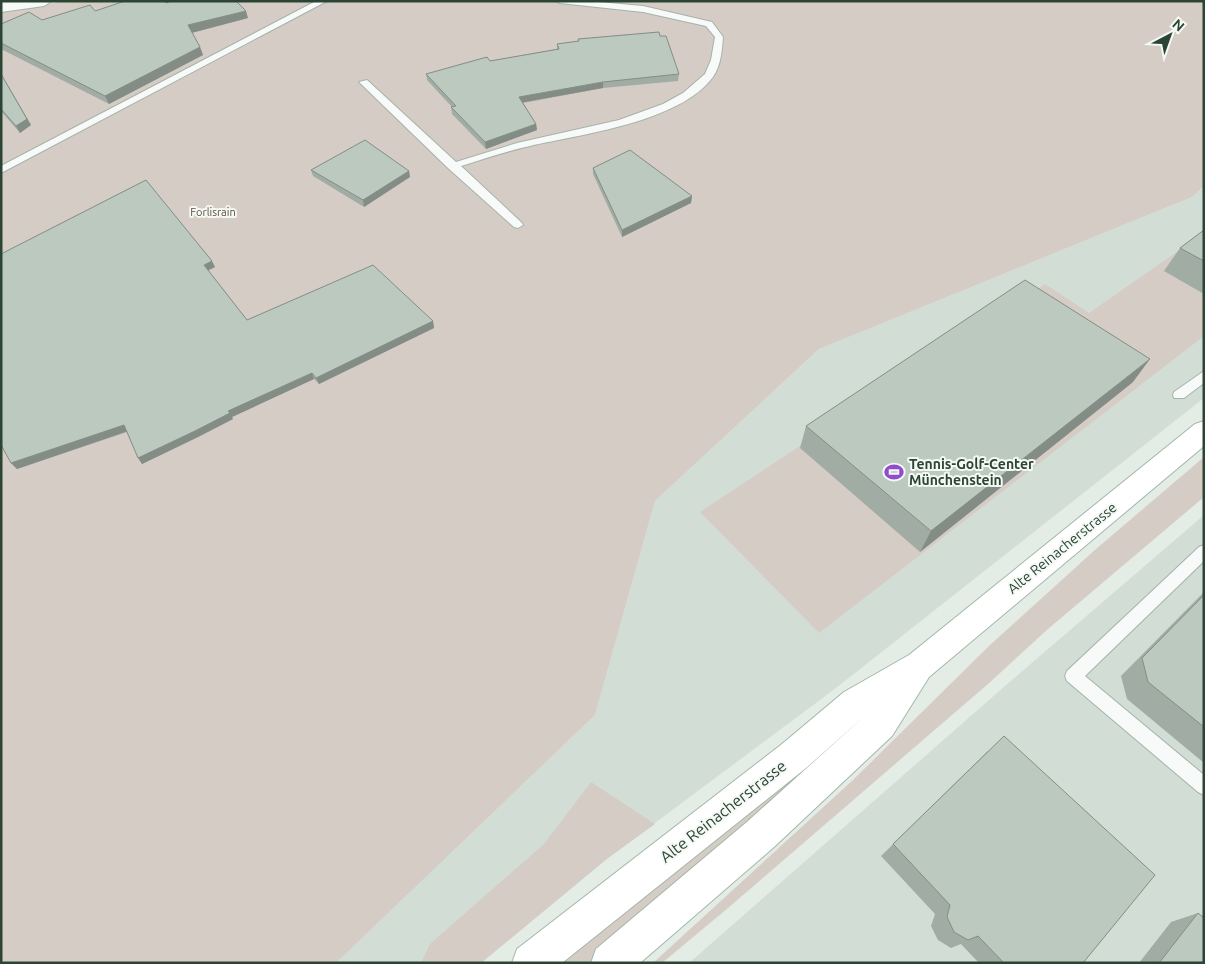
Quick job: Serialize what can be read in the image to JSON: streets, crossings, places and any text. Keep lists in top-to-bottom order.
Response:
{
  "streets": {
    "main road": ["Alte Reinacherstrasse"]
  },
  "parks": ["Forlisrain"],
  "places": {
    "sports": ["Tennis-Golf-Center Münchenstein"]
  },
  "north": "top right"
}
